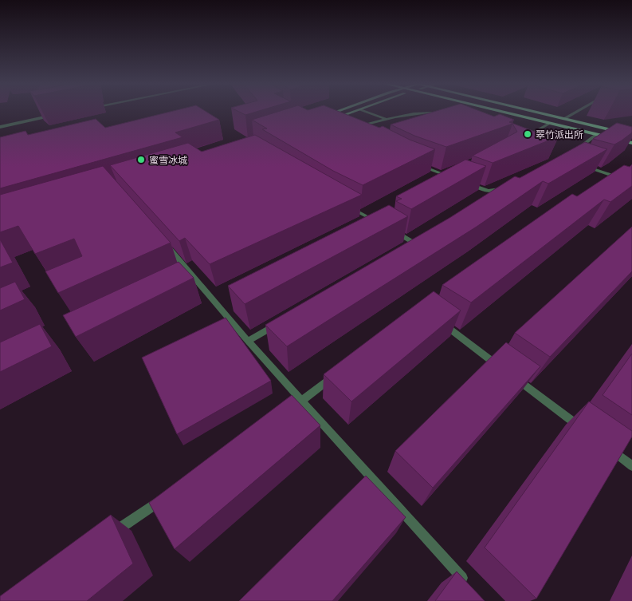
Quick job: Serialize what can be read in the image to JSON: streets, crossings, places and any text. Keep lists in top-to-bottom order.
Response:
{
  "places": ["翠竹派出所", "蜜雪冰城"]
}
